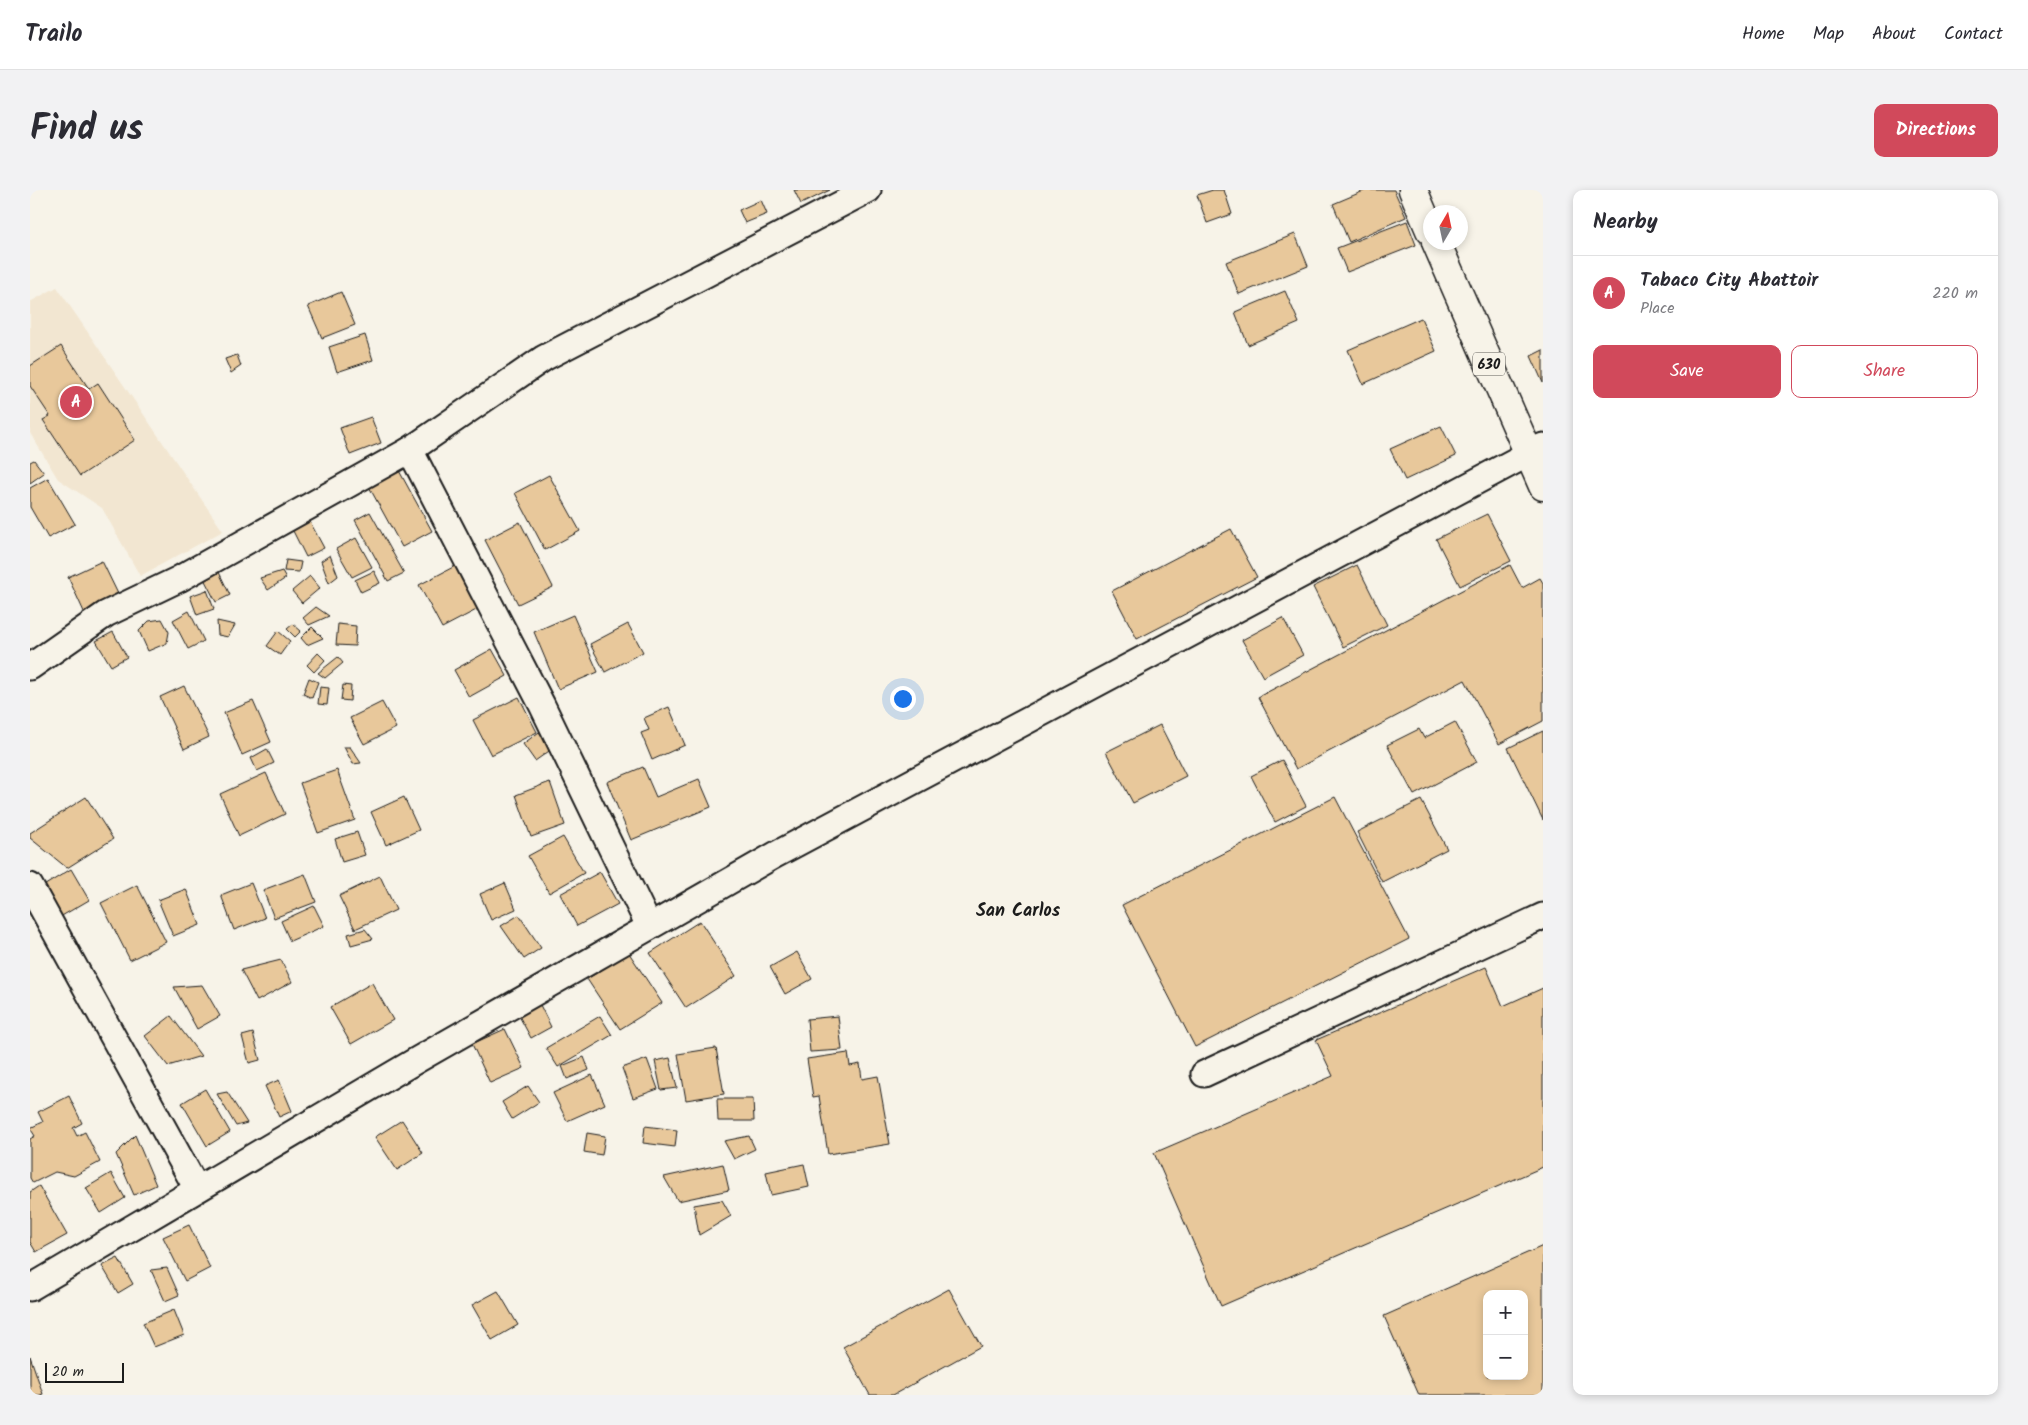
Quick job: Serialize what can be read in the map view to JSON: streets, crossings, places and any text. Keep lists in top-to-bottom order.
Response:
{
  "streets": {
    "main road": ["630"]
  },
  "districts": ["San Carlos"],
  "scale_bar": "20 m",
  "north": "top",
  "page": {
    "header": "Trailo",
    "nav": [
      "Home",
      "Map",
      "About",
      "Contact"
    ],
    "title": "Find us",
    "buttons": [
      "Directions",
      ["Save", "Share"]
    ],
    "heading": "Nearby",
    "list": [
      {
        "mark": "A",
        "name": "Tabaco City Abattoir",
        "note": "Place",
        "value": "220 m"
      }
    ],
    "pins": "A",
    "map_buttons": ["+", "−"],
    "scale": "20 m"
  }
}
